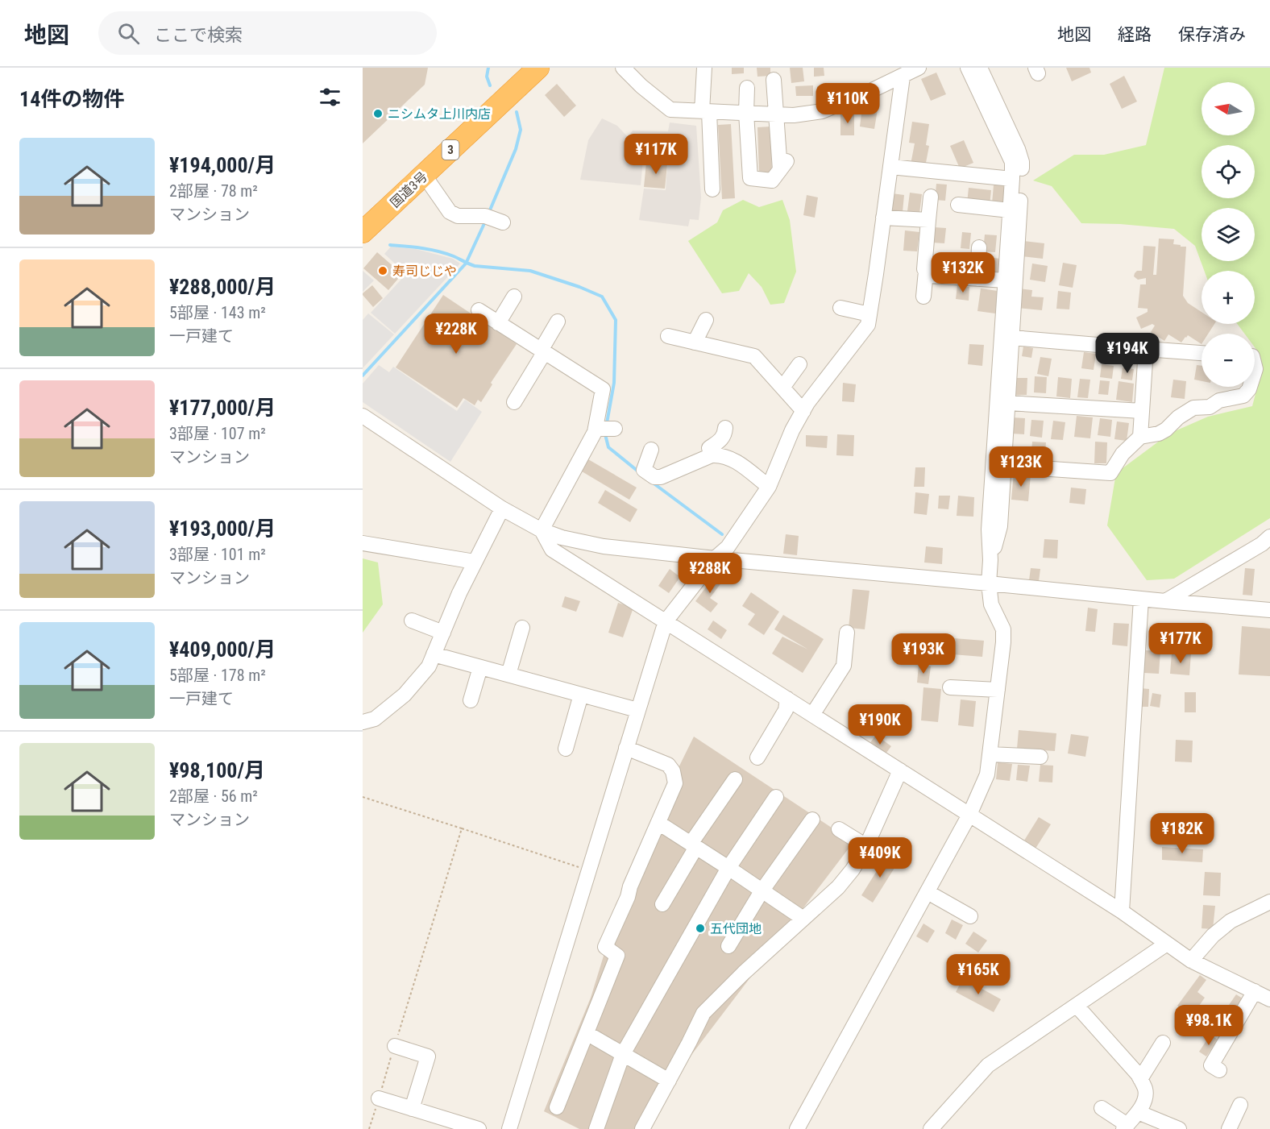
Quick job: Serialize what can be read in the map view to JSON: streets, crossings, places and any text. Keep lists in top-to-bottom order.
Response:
{
  "streets": {
    "highway": ["3", "国道3号"]
  },
  "places": ["ニシムタ上川内店", "寿司じじや", "五代団地"],
  "north": "left",
  "page": {
    "header": "地図",
    "search": "ここで検索",
    "nav": ["地図", "経路", "保存済み"],
    "heading": "14件の物件",
    "map_buttons": ["+", "−"],
    "price": [
      "¥110K",
      "¥117K",
      "¥132K",
      "¥228K",
      "¥194K",
      "¥123K",
      "¥288K",
      "¥177K",
      "¥193K",
      "¥190K",
      "¥182K",
      "¥409K",
      "¥165K",
      "¥98.1K"
    ],
    "list": [
      {
        "name": "¥194,000/月",
        "note": "2部屋 · 78 m² · マンション"
      },
      {
        "name": "¥288,000/月",
        "note": "5部屋 · 143 m² · 一戸建て"
      },
      {
        "name": "¥177,000/月",
        "note": "3部屋 · 107 m² · マンション"
      },
      {
        "name": "¥193,000/月",
        "note": "3部屋 · 101 m² · マンション"
      },
      {
        "name": "¥409,000/月",
        "note": "5部屋 · 178 m² · 一戸建て"
      },
      {
        "name": "¥98,100/月",
        "note": "2部屋 · 56 m² · マンション"
      }
    ]
  }
}
